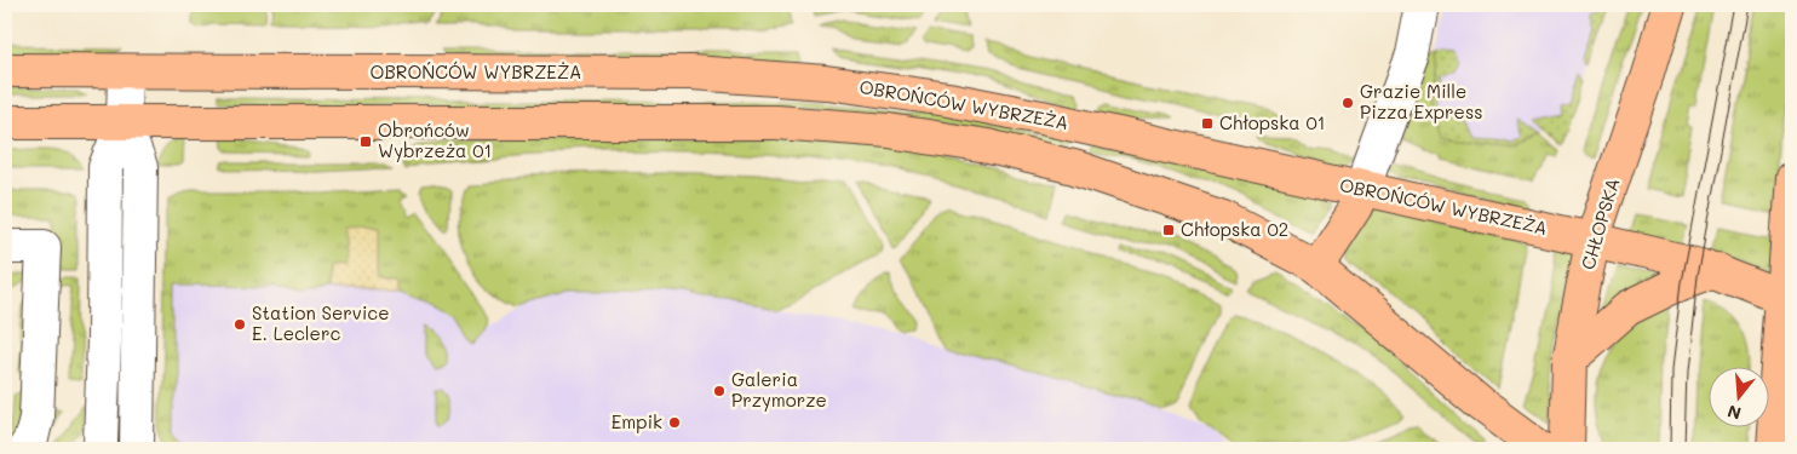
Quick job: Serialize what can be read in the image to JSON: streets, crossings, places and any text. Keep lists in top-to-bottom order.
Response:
{
  "streets": {
    "main road": ["OBROŃCÓW WYBRZEŻA", "CHŁOPSKA"]
  },
  "crossings": [
    ["OBROŃCÓW WYBRZEŻA", "CHŁOPSKA"]
  ],
  "places": {
    "other": [
      "Grazie Mille Pizza Express",
      "Station Service E. Leclerc",
      "Galeria Przymorze",
      "Empik"
    ],
    "transit": ["Chłopska 01", "Obrońców Wybrzeża 01", "Chłopska 02"]
  },
  "north": "bottom"
}
